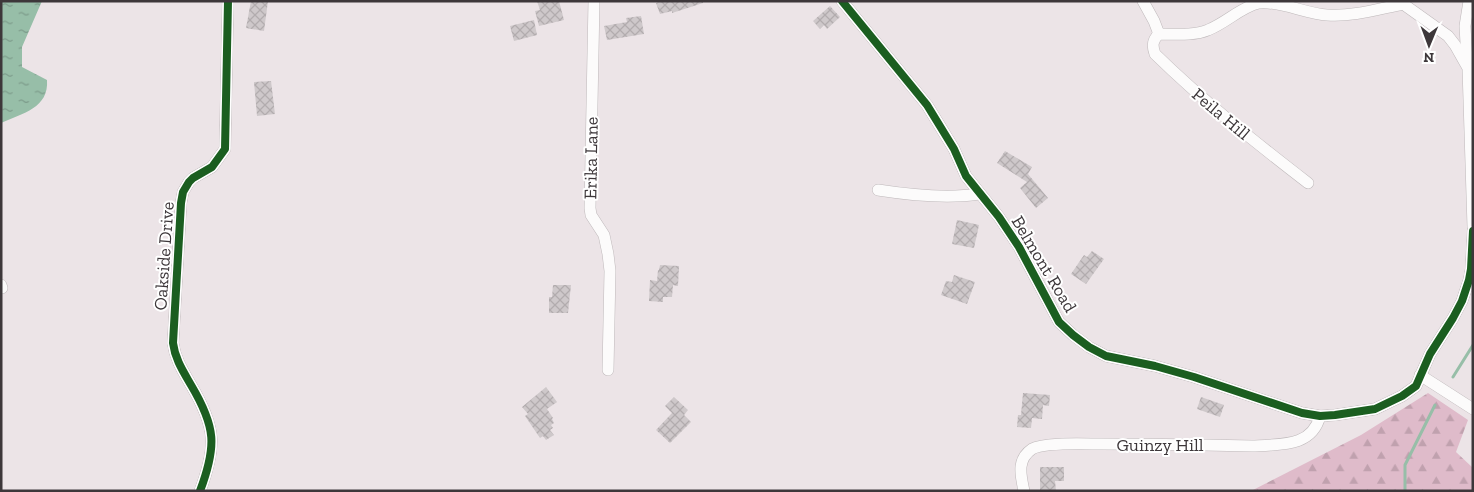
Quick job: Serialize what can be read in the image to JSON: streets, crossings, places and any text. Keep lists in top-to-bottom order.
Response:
{
  "streets": {
    "street": [
      "Peila Hill",
      "Erika Lane",
      "Oakside Drive",
      "Belmont Road",
      "Guinzy Hill"
    ]
  },
  "crossings": [
    ["Belmont Road", "Guinzy Hill"]
  ],
  "north": "bottom"
}
